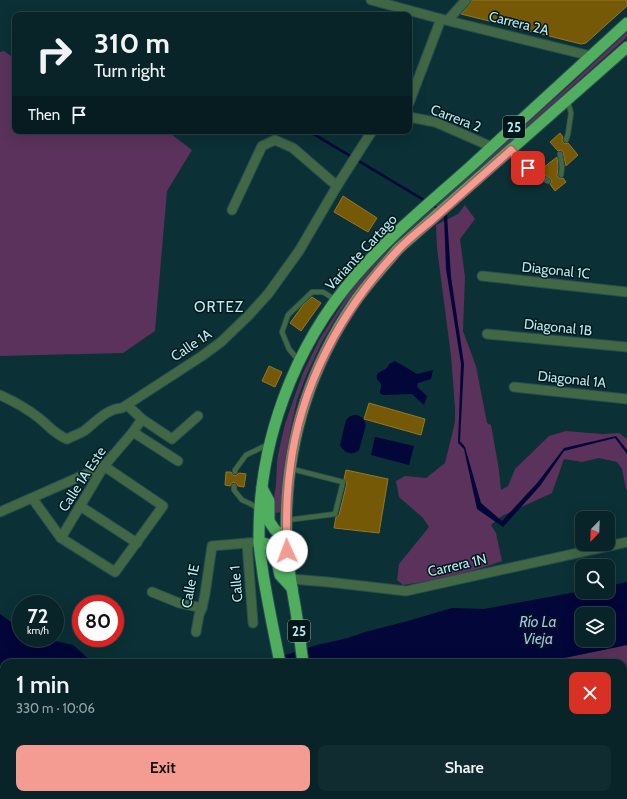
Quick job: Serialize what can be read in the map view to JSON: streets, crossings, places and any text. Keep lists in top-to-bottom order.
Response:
{
  "streets": {
    "highway": ["25", "Variante Cartago"],
    "street": [
      "Carrera 2A",
      "Carrera 2",
      "Diagonal 1C",
      "Diagonal 1B",
      "Calle 1A",
      "Diagonal 1A",
      "Calle 1A Este",
      "Carrera 1N",
      "Calle 1",
      "Calle 1E"
    ]
  },
  "crossings": [
    ["Carrera 2A", "Variante Cartago"],
    ["Carrera 2", "Variante Cartago"],
    ["Variante Cartago", "Carrera 1N"],
    ["Calle 1", "Calle 1E"]
  ],
  "districts": ["ORTEZ"],
  "water": ["Río La Vieja"],
  "north": "bottom left",
  "page": {
    "turn": ["310 m", "Turn right"],
    "then": "Then",
    "speed": "72 km/h",
    "limit": "80",
    "heading": ["1 min", "330 m · 10:06"],
    "buttons": ["Exit", "Share"]
  }
}
